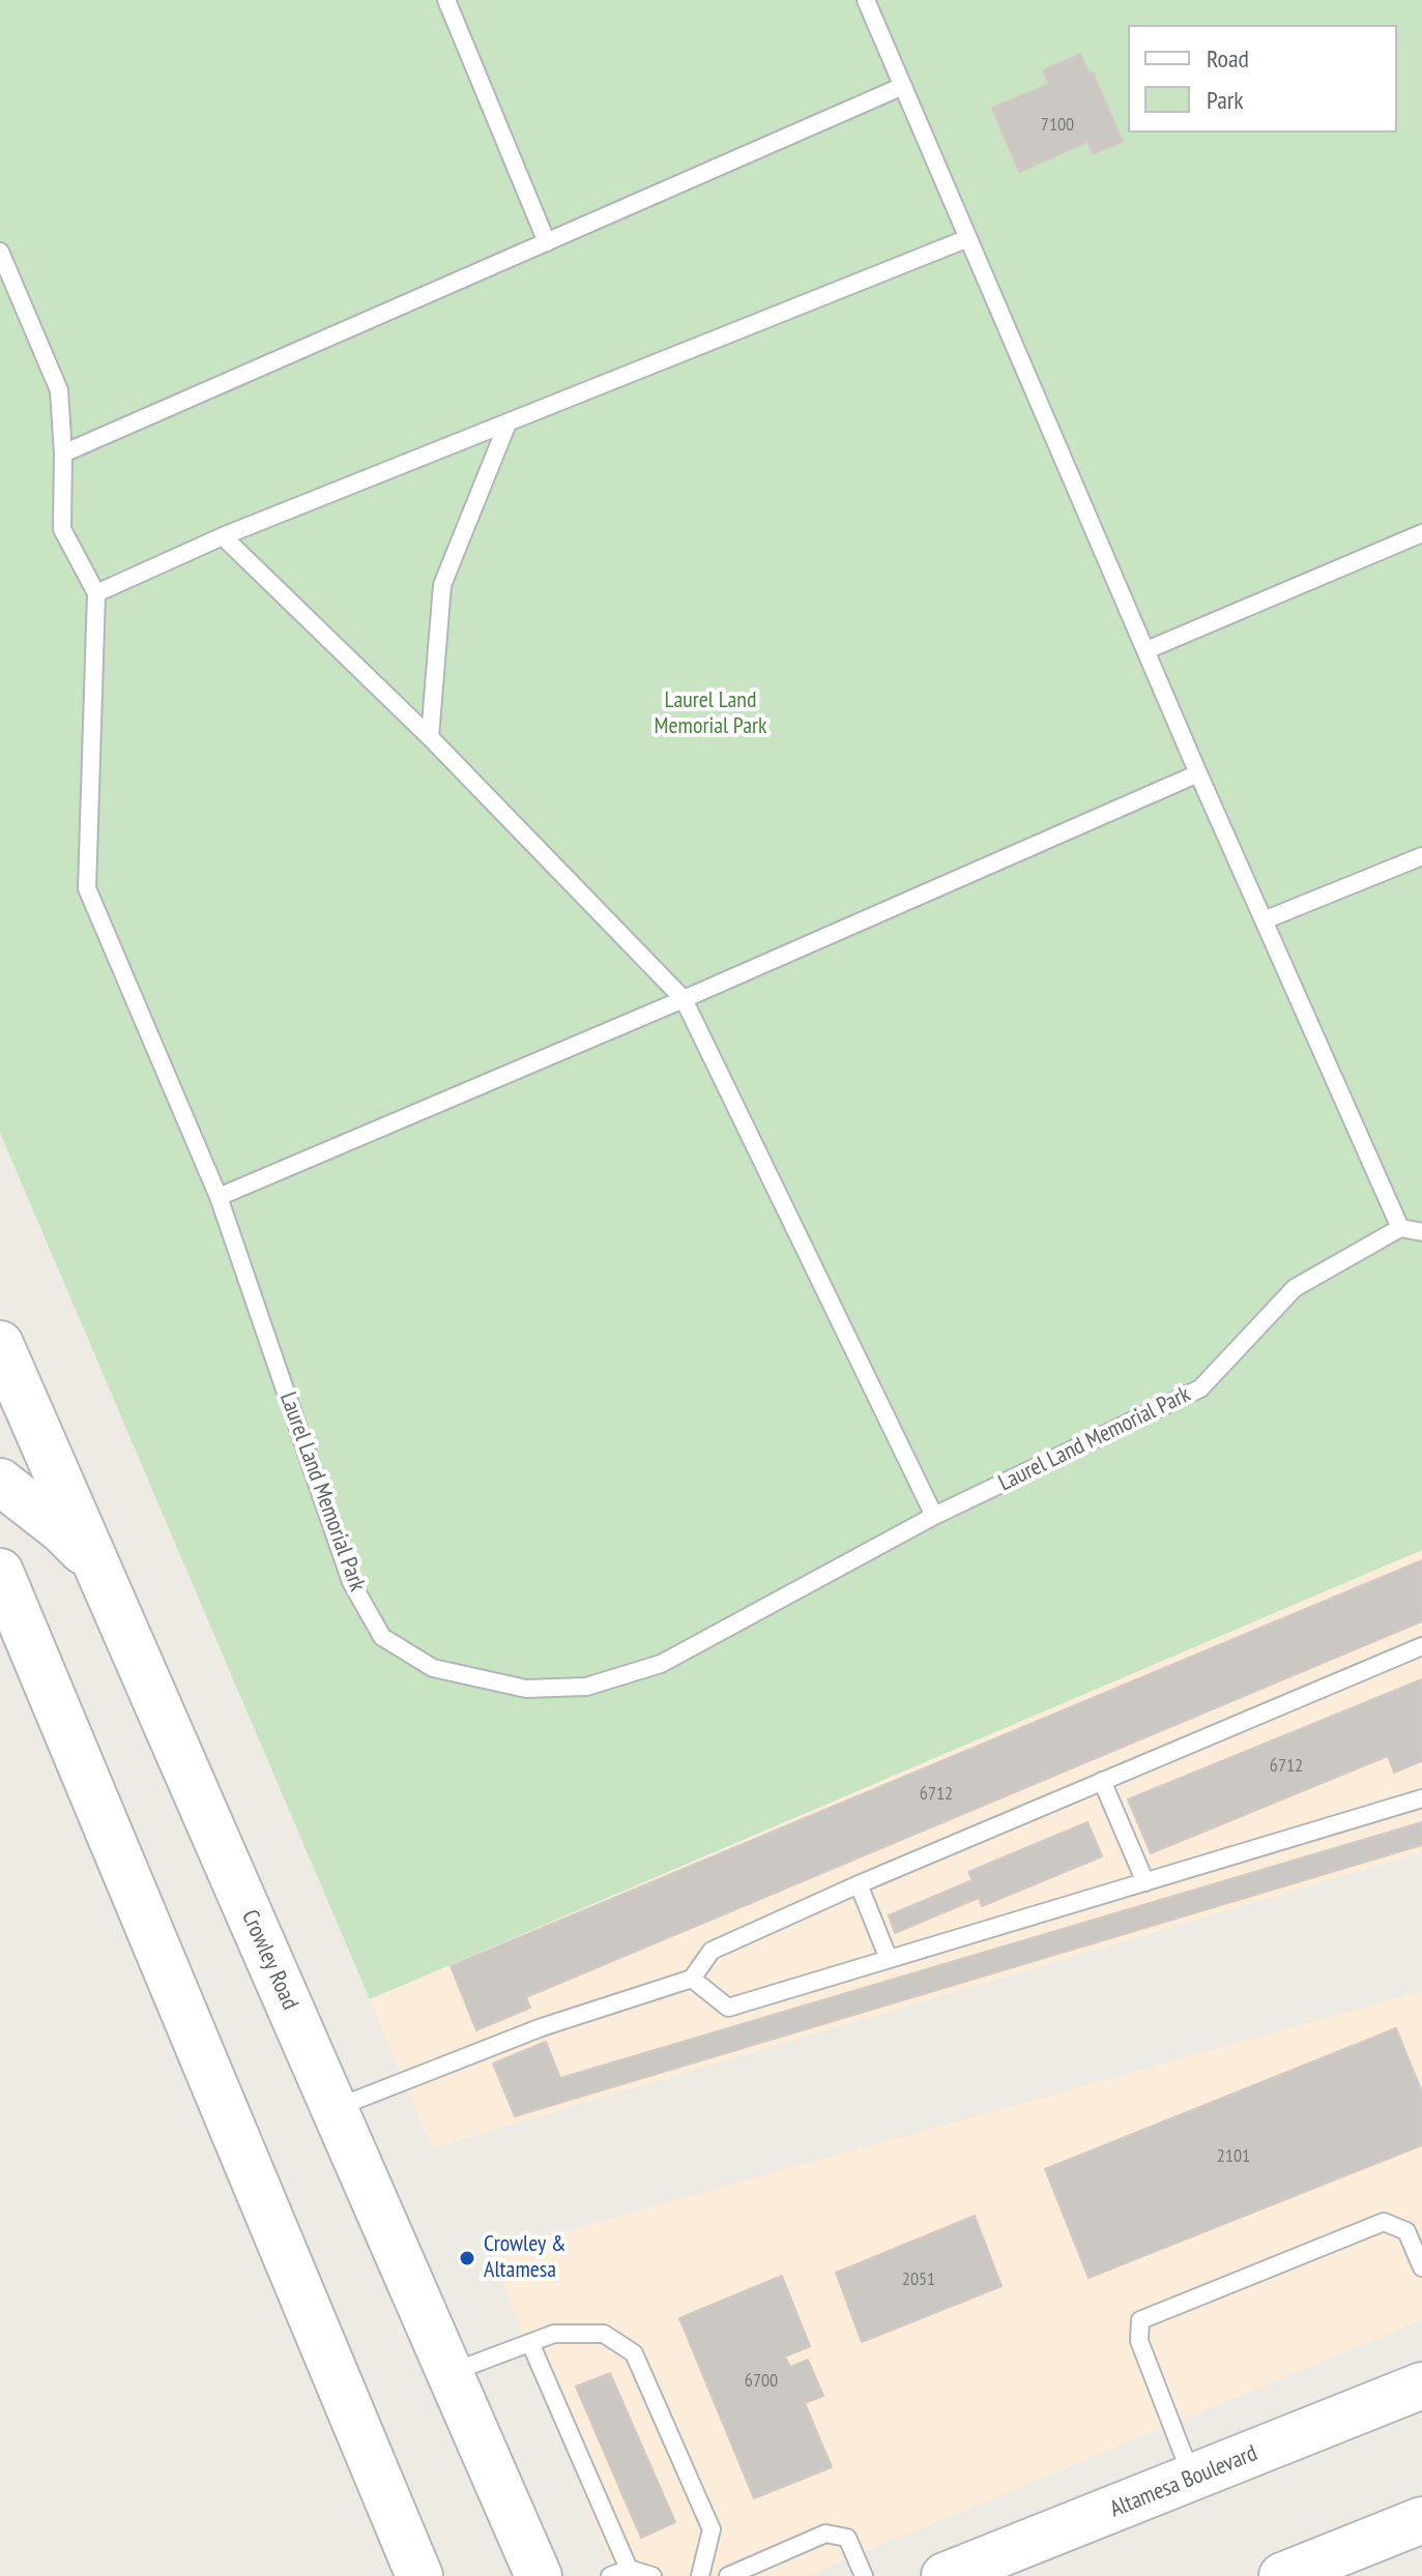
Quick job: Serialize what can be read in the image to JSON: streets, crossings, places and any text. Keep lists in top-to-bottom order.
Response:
{
  "streets": {
    "main road": ["Crowley Road", "Altamesa Boulevard"],
    "lane": ["Laurel Land Memorial Park"]
  },
  "parks": ["Laurel Land Memorial Park"],
  "places": ["Crowley & Altamesa"],
  "house_numbers": [
    "7100",
    "6712",
    "6712",
    "2101",
    "2051",
    "6700"
  ],
  "legend": ["Road", "Park"]
}
